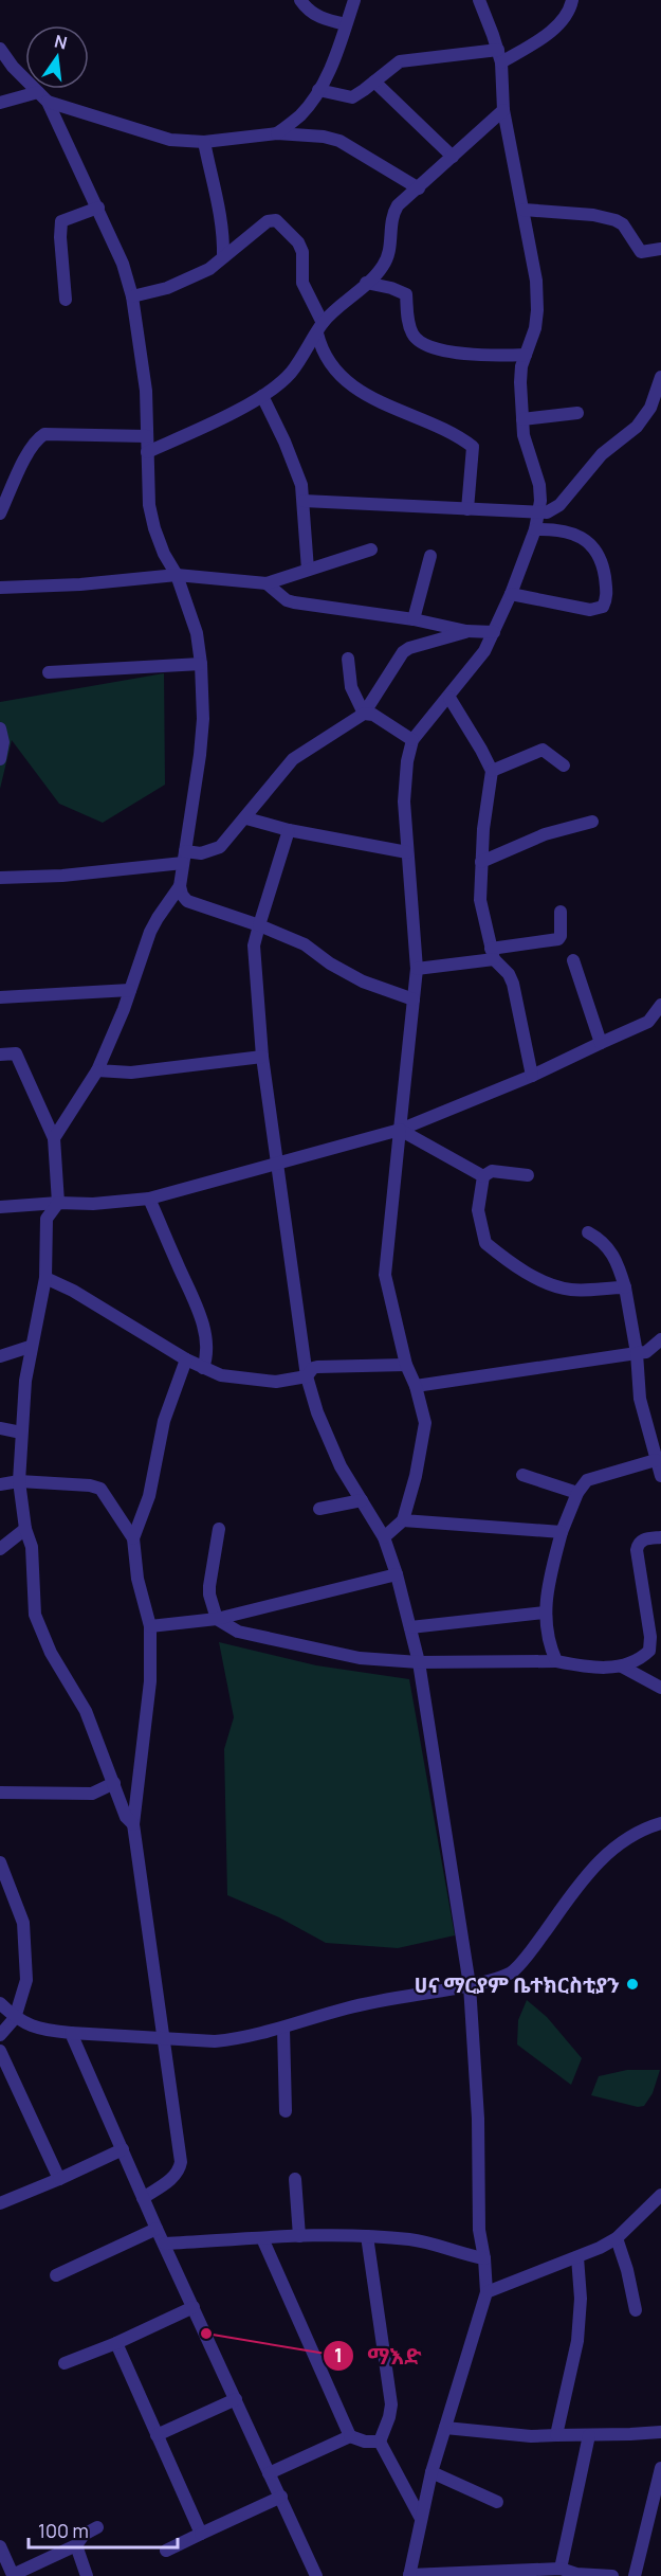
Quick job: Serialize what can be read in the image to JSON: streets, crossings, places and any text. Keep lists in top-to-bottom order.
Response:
{
  "places": ["ሀና ማርያም ቤተክርስቲያን", "ማእድ"],
  "scale_bar": "100 m",
  "north": "top"
}
